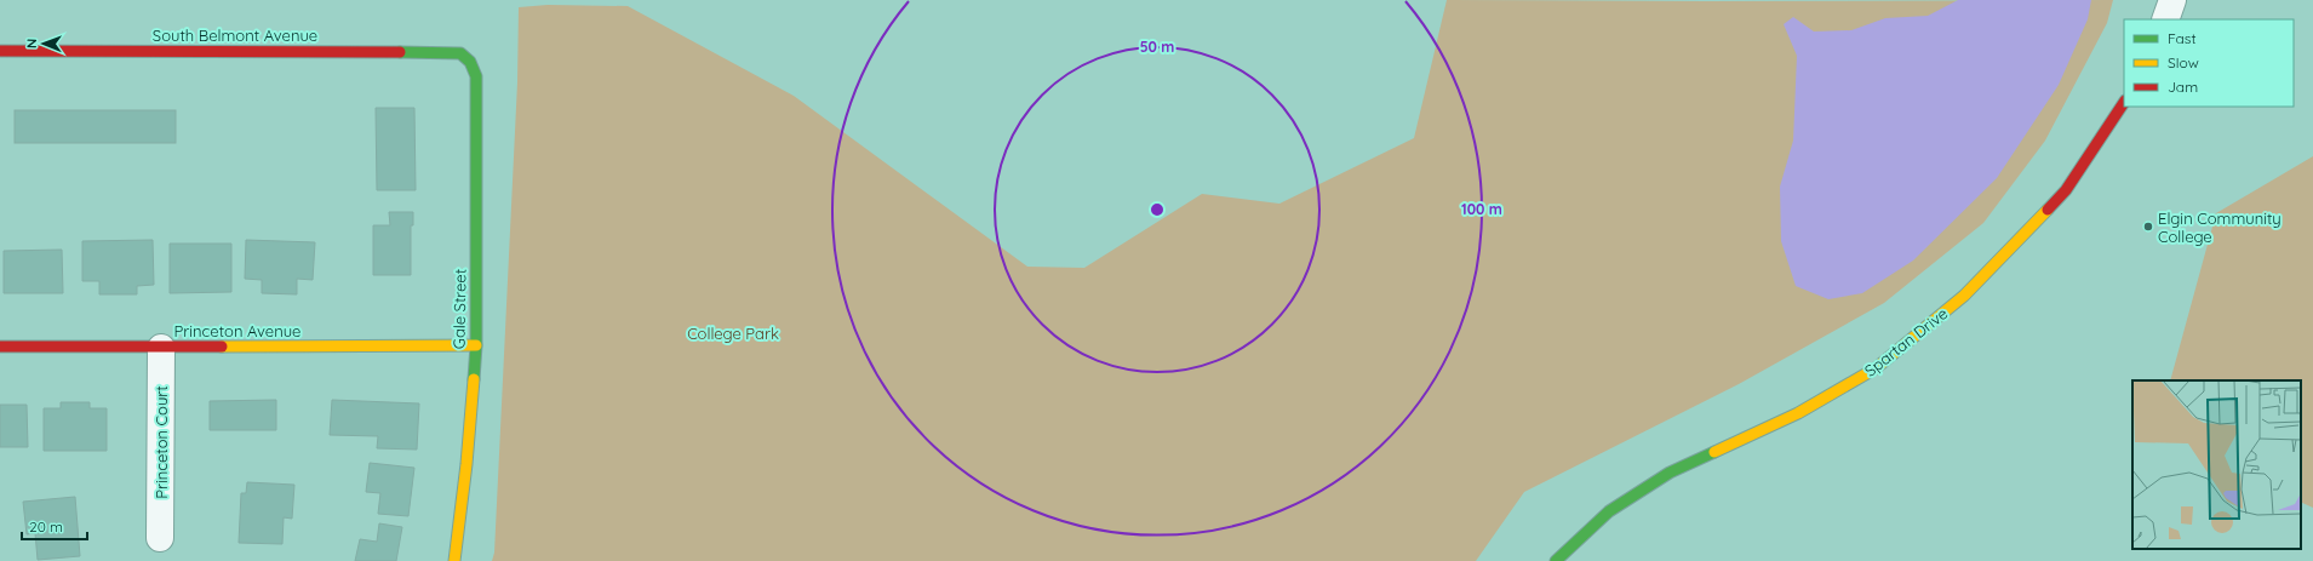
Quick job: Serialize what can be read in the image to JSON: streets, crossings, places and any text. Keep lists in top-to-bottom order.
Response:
{
  "streets": {
    "street": [
      "South Belmont Avenue",
      "Gale Street",
      "Princeton Avenue",
      "Spartan Drive",
      "Princeton Court"
    ]
  },
  "crossings": [
    ["South Belmont Avenue", "Gale Street"],
    ["Gale Street", "Princeton Avenue"],
    ["Princeton Avenue", "Princeton Court"]
  ],
  "parks": ["College Park"],
  "places": ["Elgin Community College"],
  "legend": ["Fast", "Slow", "Jam"],
  "scale_bar": "20 m",
  "north": "left",
  "rings": ["50 m", "100 m"]
}
